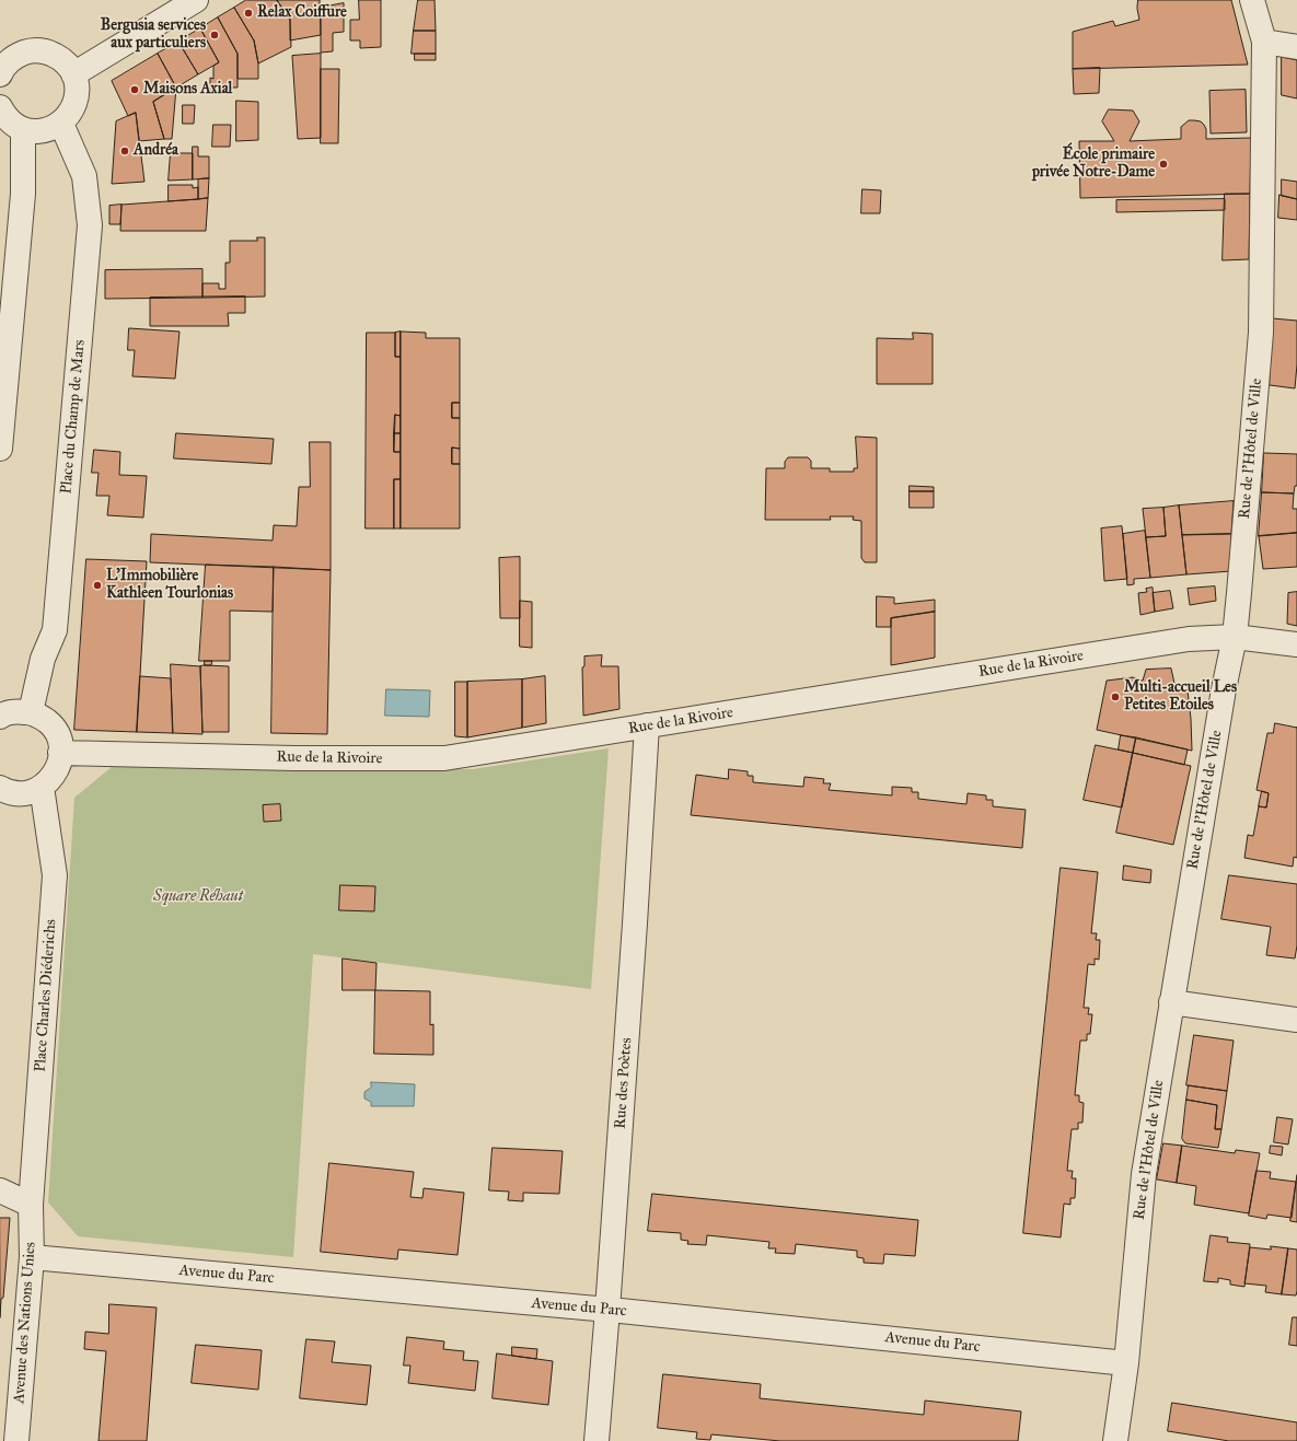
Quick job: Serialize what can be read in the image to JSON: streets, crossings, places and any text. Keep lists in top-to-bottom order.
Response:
{
  "streets": {
    "street": [
      "Place du Champ de Mars",
      "Rue de l'Hôtel de Ville",
      "Rue de la Rivoire",
      "Place Charles Diéderichs",
      "Rue des Poètes",
      "Avenue du Parc",
      "Avenue des Nations Unies"
    ]
  },
  "crossings": [
    ["Rue de l'Hôtel de Ville", "Rue de la Rivoire"],
    ["Rue de l'Hôtel de Ville", "Avenue du Parc"],
    ["Rue de la Rivoire", "Rue des Poètes"],
    ["Place Charles Diéderichs", "Avenue des Nations Unies"],
    ["Rue des Poètes", "Avenue du Parc"],
    ["Avenue du Parc", "Avenue des Nations Unies"]
  ],
  "parks": ["Square Réhaut"],
  "places": [
    "Relax Coiffure",
    "Bergusia services aux particuliers",
    "Maisons Axial",
    "Andréa",
    "École primaire privée Notre-Dame",
    "L'Immobilière Kathleen Tourlonias",
    "Multi-accueil Les Petites Etoiles"
  ]
}
